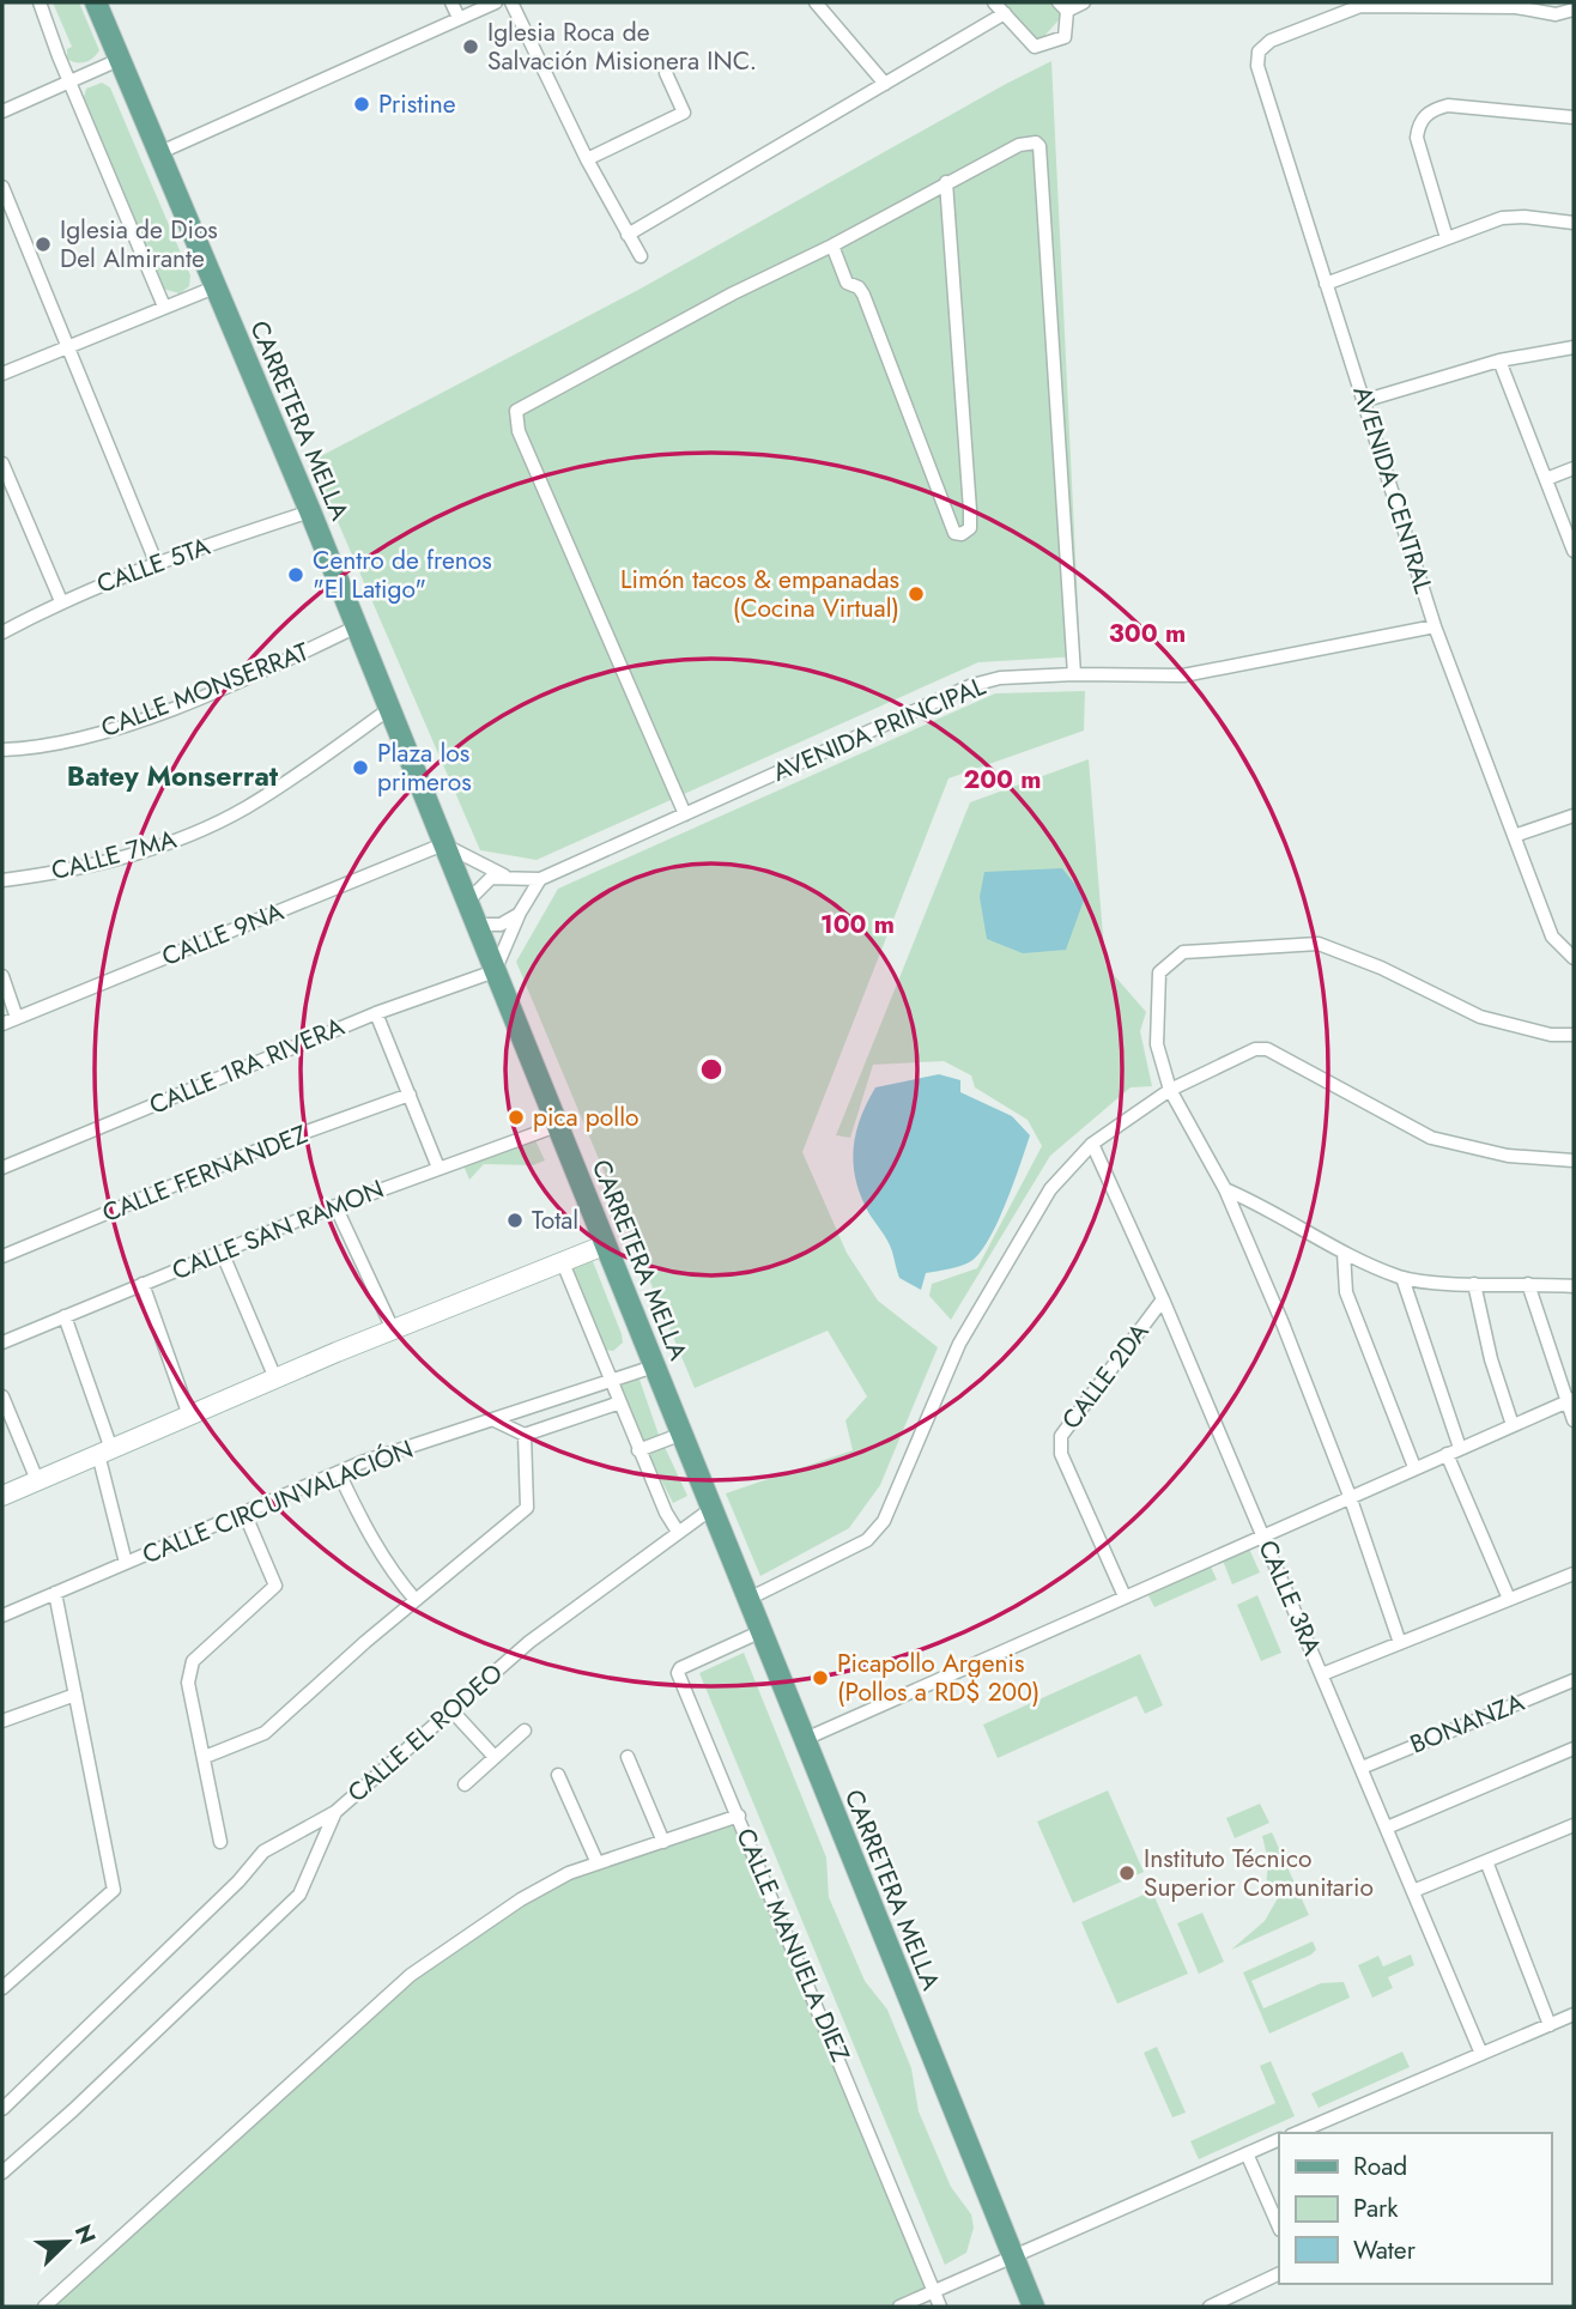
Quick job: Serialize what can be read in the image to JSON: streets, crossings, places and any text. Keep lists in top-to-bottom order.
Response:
{
  "streets": {
    "main road": ["CARRETERA MELLA"],
    "street": [
      "AVENIDA CENTRAL",
      "CALLE 5TA",
      "CALLE MONSERRAT",
      "AVENIDA PRINCIPAL",
      "CALLE 7MA",
      "CALLE 9NA",
      "CALLE 1RA RIVERA",
      "CALLE FERNANDEZ",
      "CALLE SAN RAMON",
      "CALLE 2DA",
      "CALLE CIRCUNVALACIÓN",
      "CALLE 3RA",
      "BONANZA",
      "CALLE EL RODEO",
      "CALLE MANUELA DIEZ"
    ]
  },
  "crossings": [
    ["CARRETERA MELLA", "CALLE 5TA"],
    ["CARRETERA MELLA", "CALLE MONSERRAT"],
    ["CARRETERA MELLA", "CALLE 7MA"],
    ["CARRETERA MELLA", "CALLE 9NA"],
    ["CARRETERA MELLA", "CALLE 1RA RIVERA"],
    ["CARRETERA MELLA", "CALLE SAN RAMON"],
    ["CARRETERA MELLA", "CALLE CIRCUNVALACIÓN"],
    ["CARRETERA MELLA", "CALLE EL RODEO"],
    ["CARRETERA MELLA", "CALLE MANUELA DIEZ"],
    ["AVENIDA CENTRAL", "AVENIDA PRINCIPAL"],
    ["CALLE 2DA", "CALLE 3RA"],
    ["CALLE 3RA", "BONANZA"]
  ],
  "districts": ["Batey Monserrat"],
  "places": [
    "Iglesia Roca de Salvación Misionera INC.",
    "Pristine",
    "Iglesia de Dios Del Almirante",
    "Centro de frenos \"El Latigo\"",
    "Limón tacos & empanadas (Cocina Virtual)",
    "Plaza los primeros",
    "pica pollo",
    "Total",
    "Picapollo Argenis (Pollos a RD$ 200)",
    "Instituto Técnico Superior Comunitario"
  ],
  "legend": ["Road", "Park", "Water"],
  "north": "top right",
  "rings": ["300 m", "200 m", "100 m"]
}
